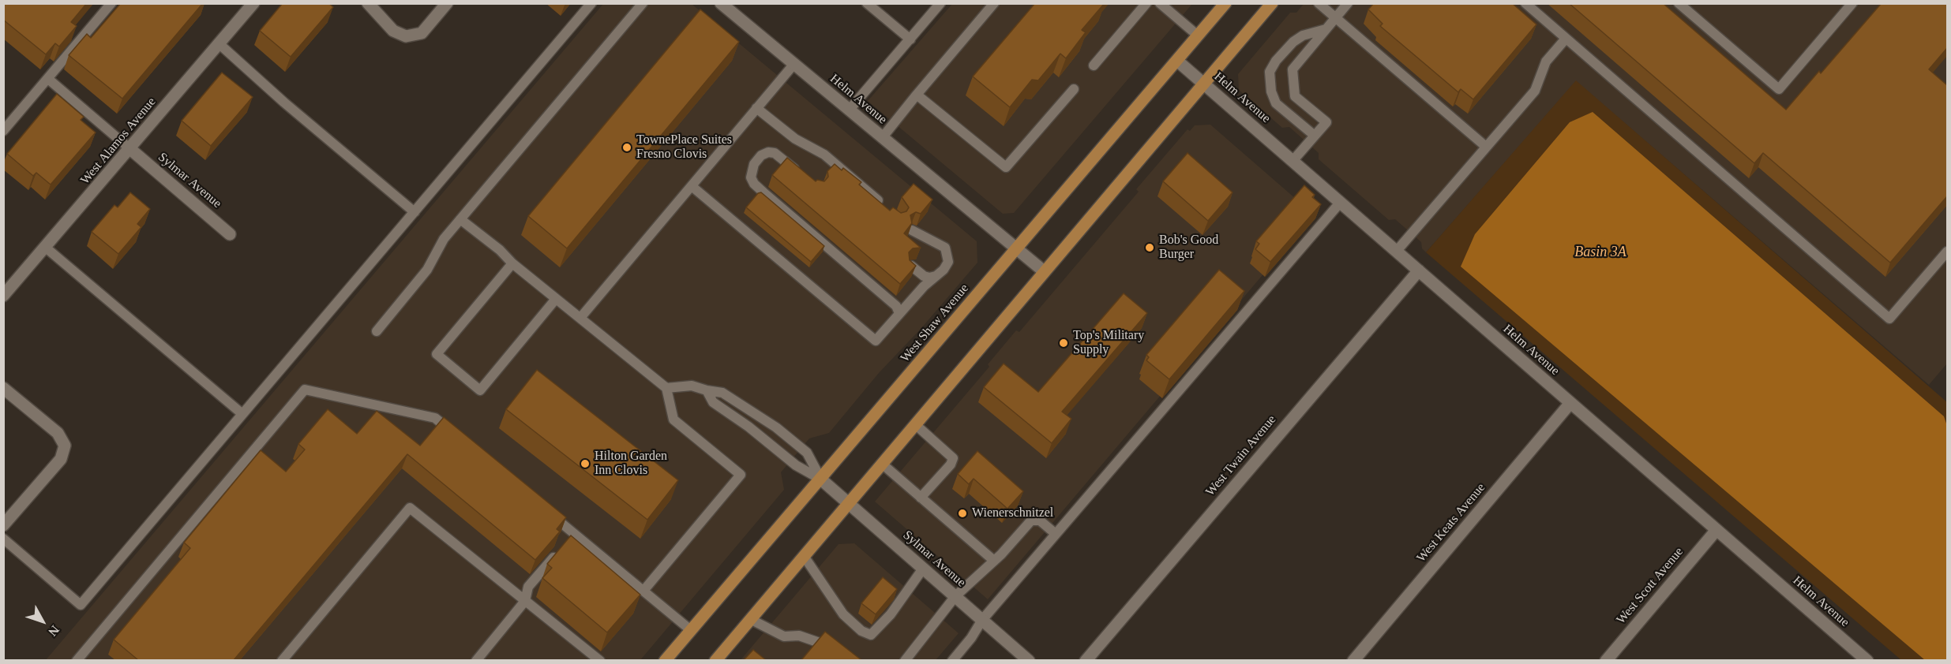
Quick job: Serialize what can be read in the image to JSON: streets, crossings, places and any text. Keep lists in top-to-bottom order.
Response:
{
  "streets": {
    "main road": ["West Shaw Avenue"],
    "street": [
      "Helm Avenue",
      "West Alamos Avenue",
      "Sylmar Avenue",
      "West Twain Avenue",
      "West Keats Avenue",
      "West Scott Avenue"
    ]
  },
  "crossings": [
    ["Helm Avenue", "West Shaw Avenue"],
    ["Helm Avenue", "West Twain Avenue"],
    ["Helm Avenue", "West Keats Avenue"],
    ["Helm Avenue", "West Scott Avenue"],
    ["West Alamos Avenue", "Sylmar Avenue"],
    ["Sylmar Avenue", "West Shaw Avenue"]
  ],
  "water": ["Basin 3A"],
  "places": [
    "TownePlace Suites Fresno Clovis",
    "Bob's Good Burger",
    "Top's Military Supply",
    "Hilton Garden Inn Clovis",
    "Wienerschnitzel"
  ],
  "north": "bottom right"
}
